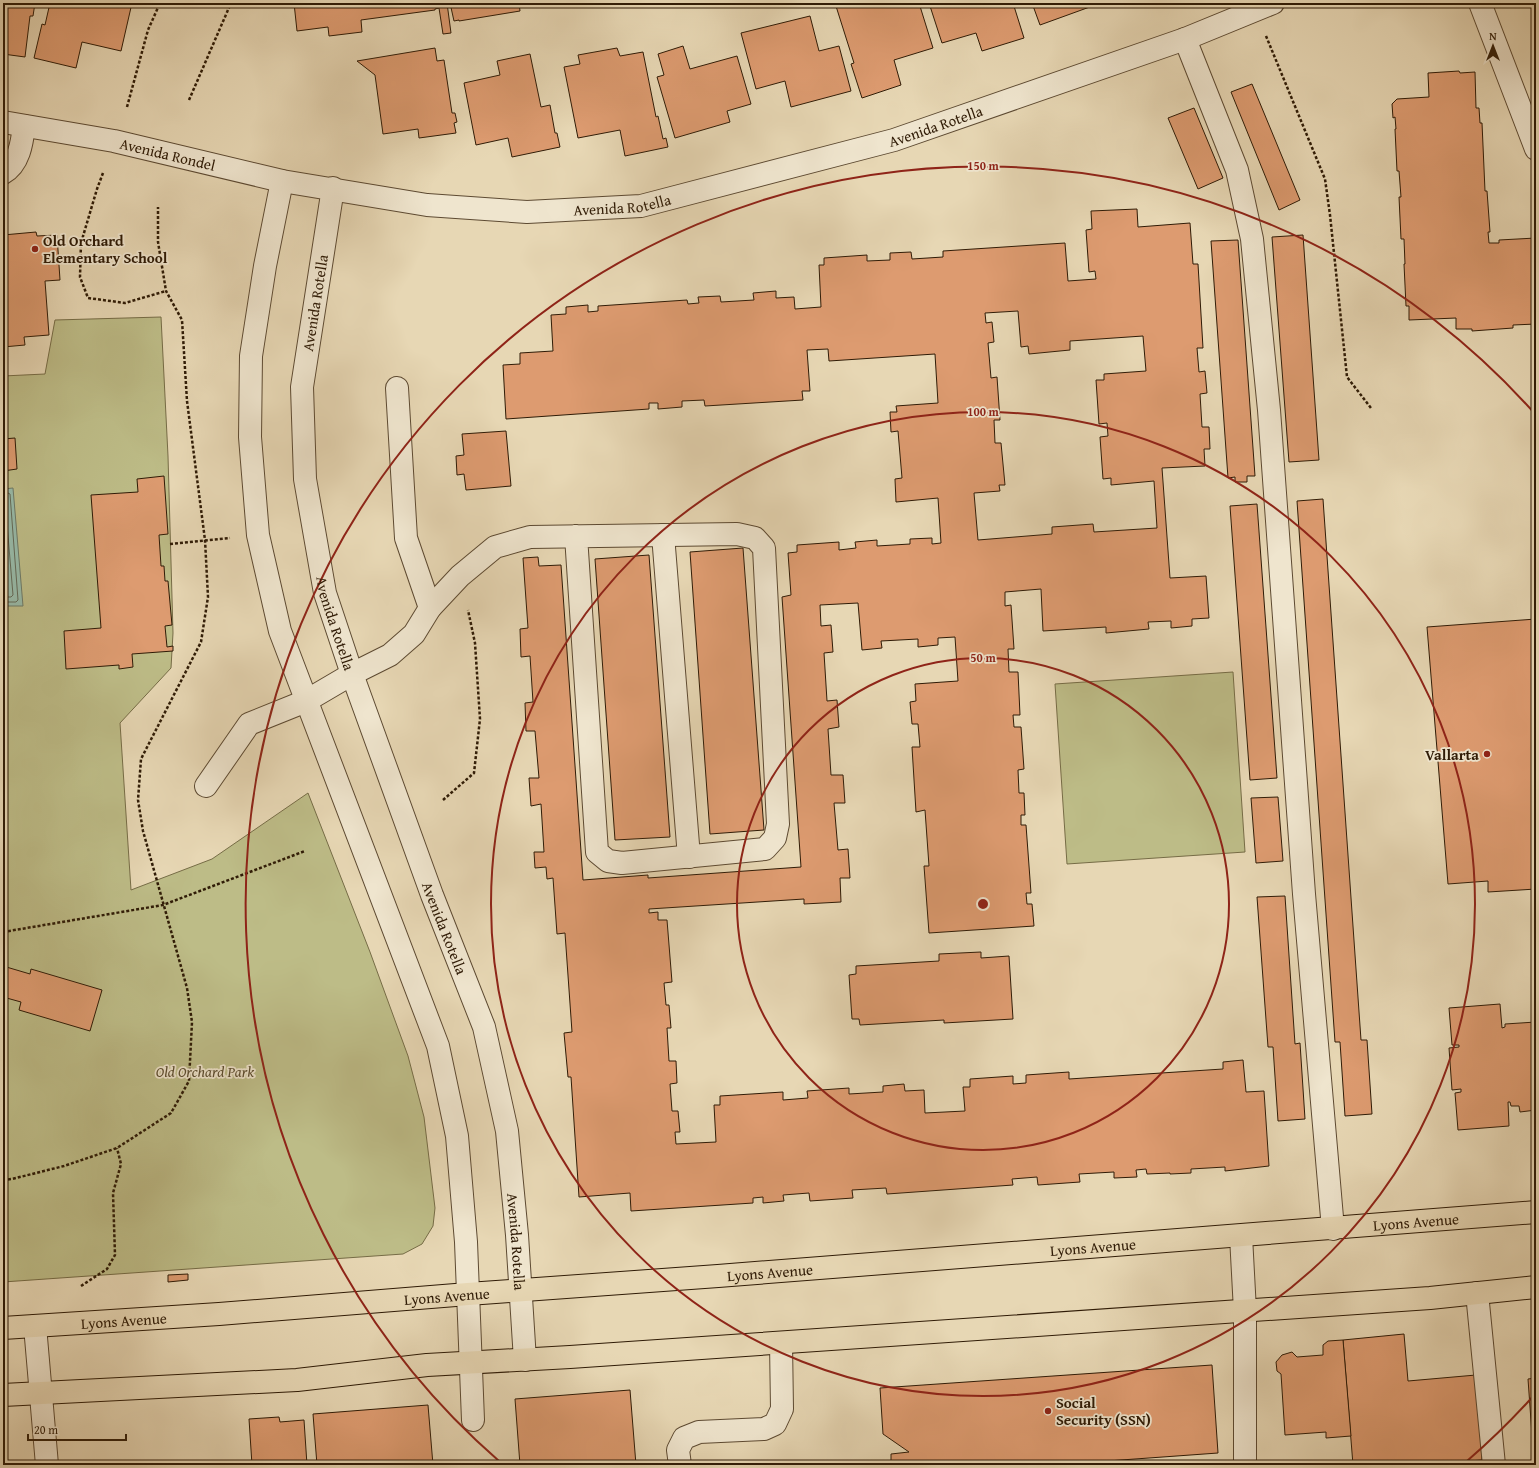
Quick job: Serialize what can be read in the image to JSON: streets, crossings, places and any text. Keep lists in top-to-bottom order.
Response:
{
  "streets": {
    "main road": ["Lyons Avenue"],
    "street": ["Avenida Rotella", "Avenida Rondel"]
  },
  "crossings": [
    ["Avenida Rotella", "Avenida Rondel"],
    ["Avenida Rotella", "Lyons Avenue"]
  ],
  "parks": ["Old Orchard Park"],
  "places": ["Old Orchard Elementary School", "Vallarta", "Social Security (SSN)"],
  "scale_bar": "20 m",
  "north": "top",
  "rings": ["150 m", "100 m", "50 m"]
}
